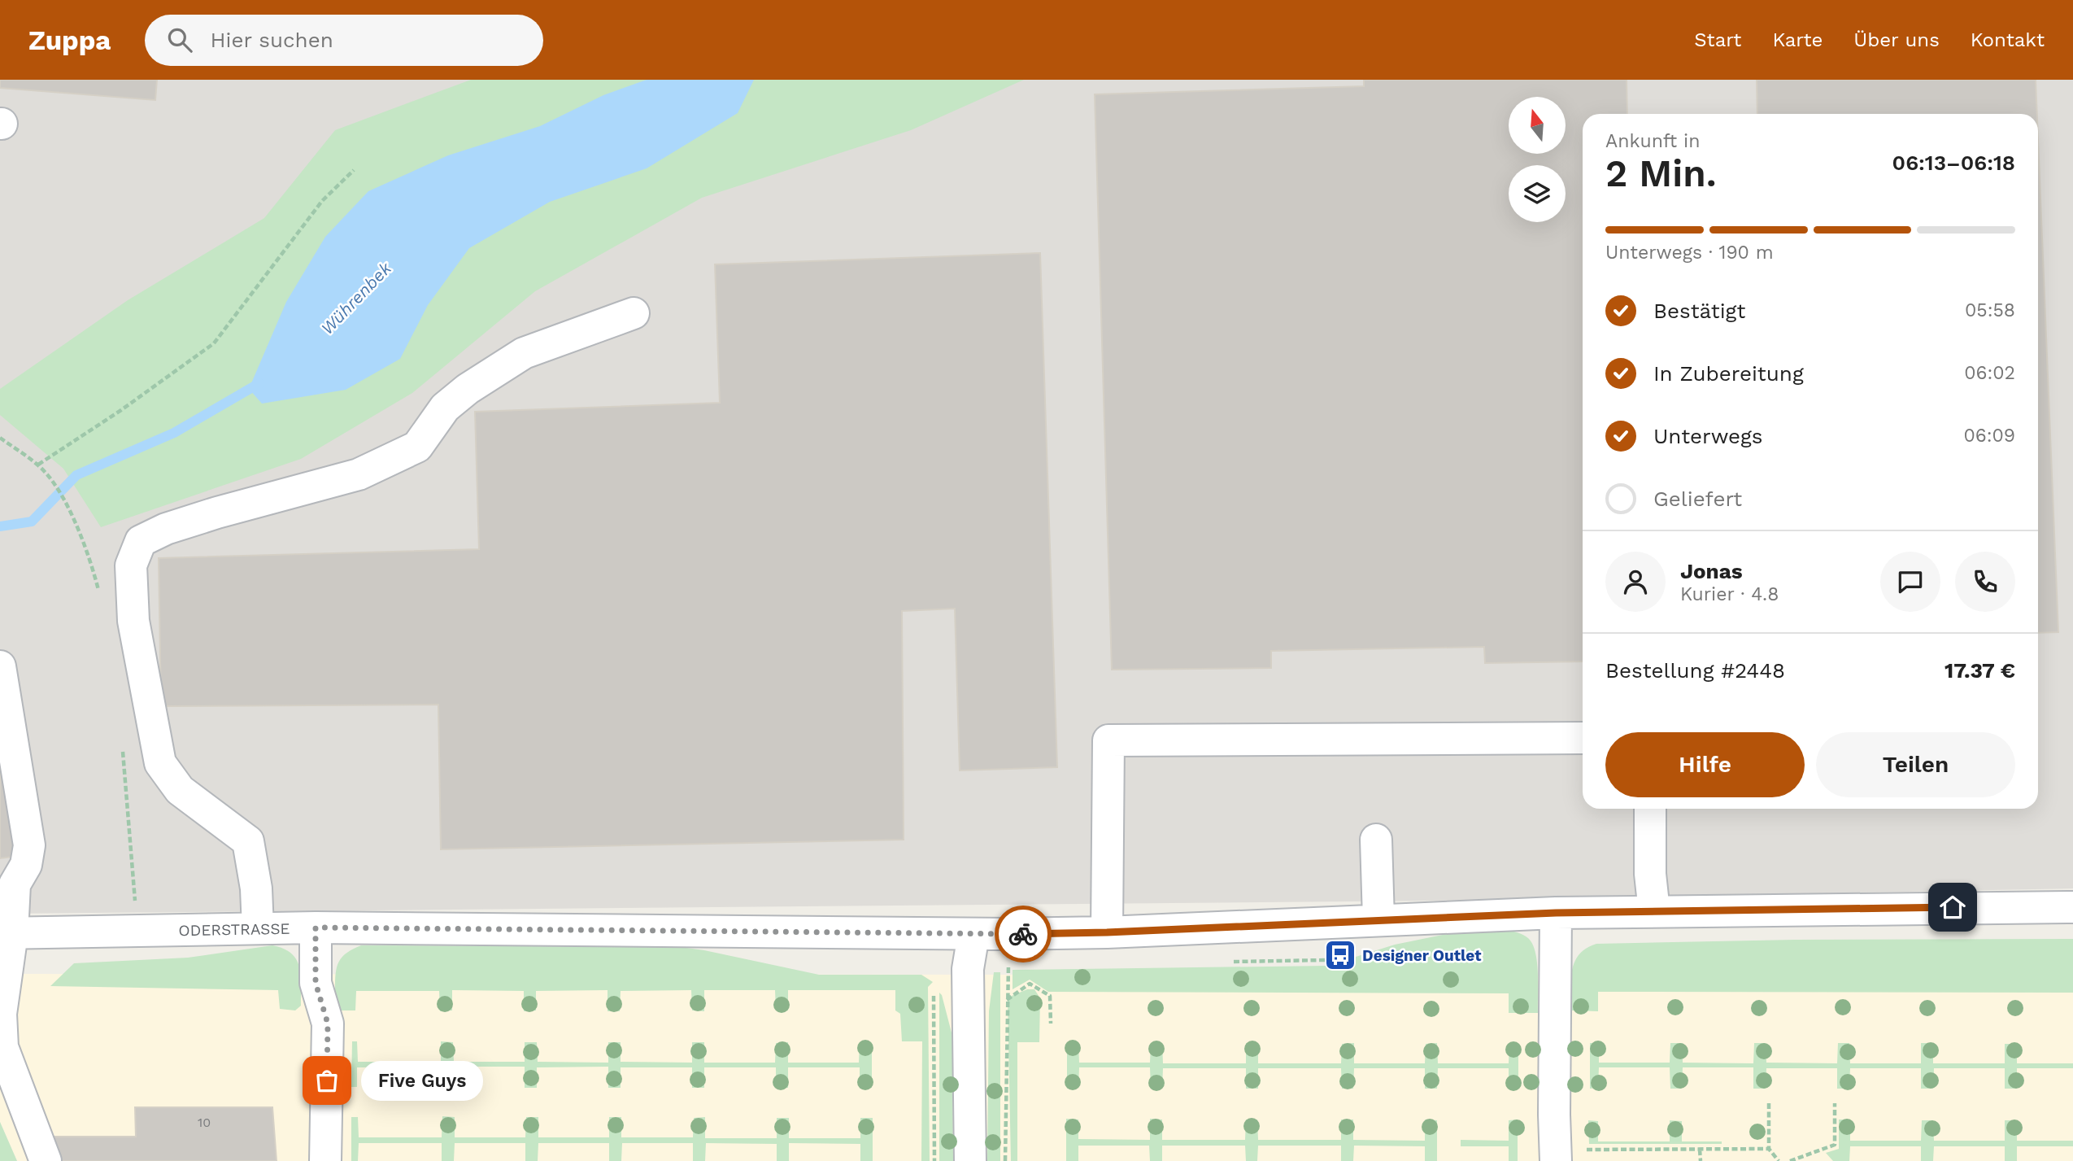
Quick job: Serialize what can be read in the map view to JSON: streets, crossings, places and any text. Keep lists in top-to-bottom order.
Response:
{
  "streets": {
    "street": ["ODERSTRASSE"]
  },
  "water": ["Wührenbek"],
  "places": {
    "bus stop": ["Designer Outlet"],
    "other": ["Five Guys"]
  },
  "house_numbers": ["10"],
  "north": "top",
  "page": {
    "header": "Zuppa",
    "search": "Hier suchen",
    "nav": [
      "Start",
      "Karte",
      "Über uns",
      "Kontakt"
    ],
    "heading": ["2 Min.", "Ankunft in", "06:13–06:18"],
    "panel": [
      "Jonas",
      "Kurier · 4.8",
      "Bestellung #2448",
      "17.37 €"
    ],
    "bar": "Unterwegs · 190 m",
    "list": [
      ["Bestätigt", "05:58"],
      ["In Zubereitung", "06:02"],
      ["Unterwegs", "06:09"],
      "Geliefert"
    ],
    "buttons": ["Hilfe", "Teilen"],
    "bubble": "Five Guys"
  }
}
